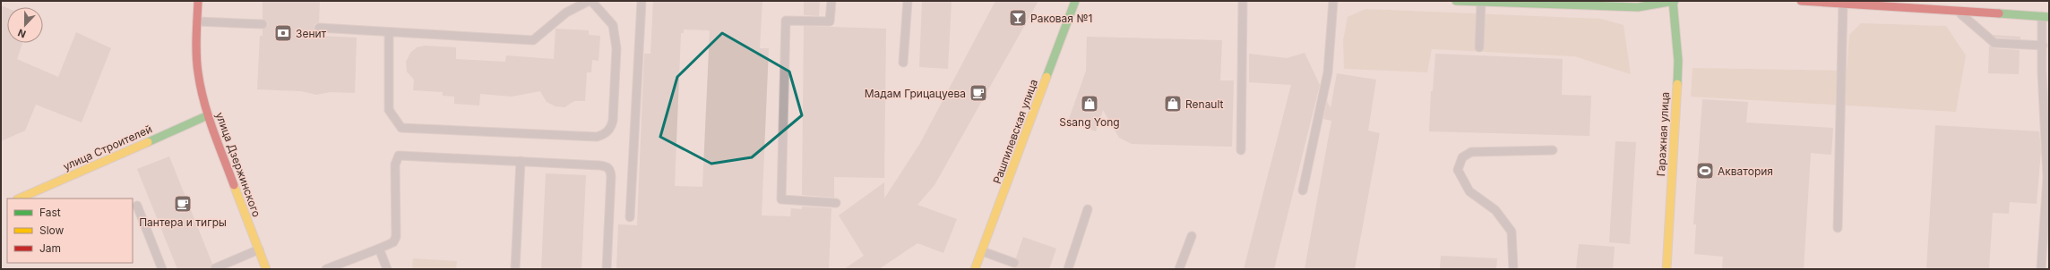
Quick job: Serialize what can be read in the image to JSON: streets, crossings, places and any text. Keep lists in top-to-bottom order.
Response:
{
  "streets": {
    "street": [
      "Рашпилевская улица",
      "Гаражная улица",
      "улица Строителей",
      "улица Дзержинского"
    ]
  },
  "crossings": [
    ["улица Строителей", "улица Дзержинского"]
  ],
  "places": {
    "bar": ["Раковая №1"],
    "bank": ["Зенит"],
    "cafe": ["Мадам Грицацуева", "Пантера и тигры"],
    "shop": ["Ssang Yong", "Renault"],
    "sports": ["Акватория"]
  },
  "legend": ["Fast", "Slow", "Jam"],
  "north": "bottom"
}
